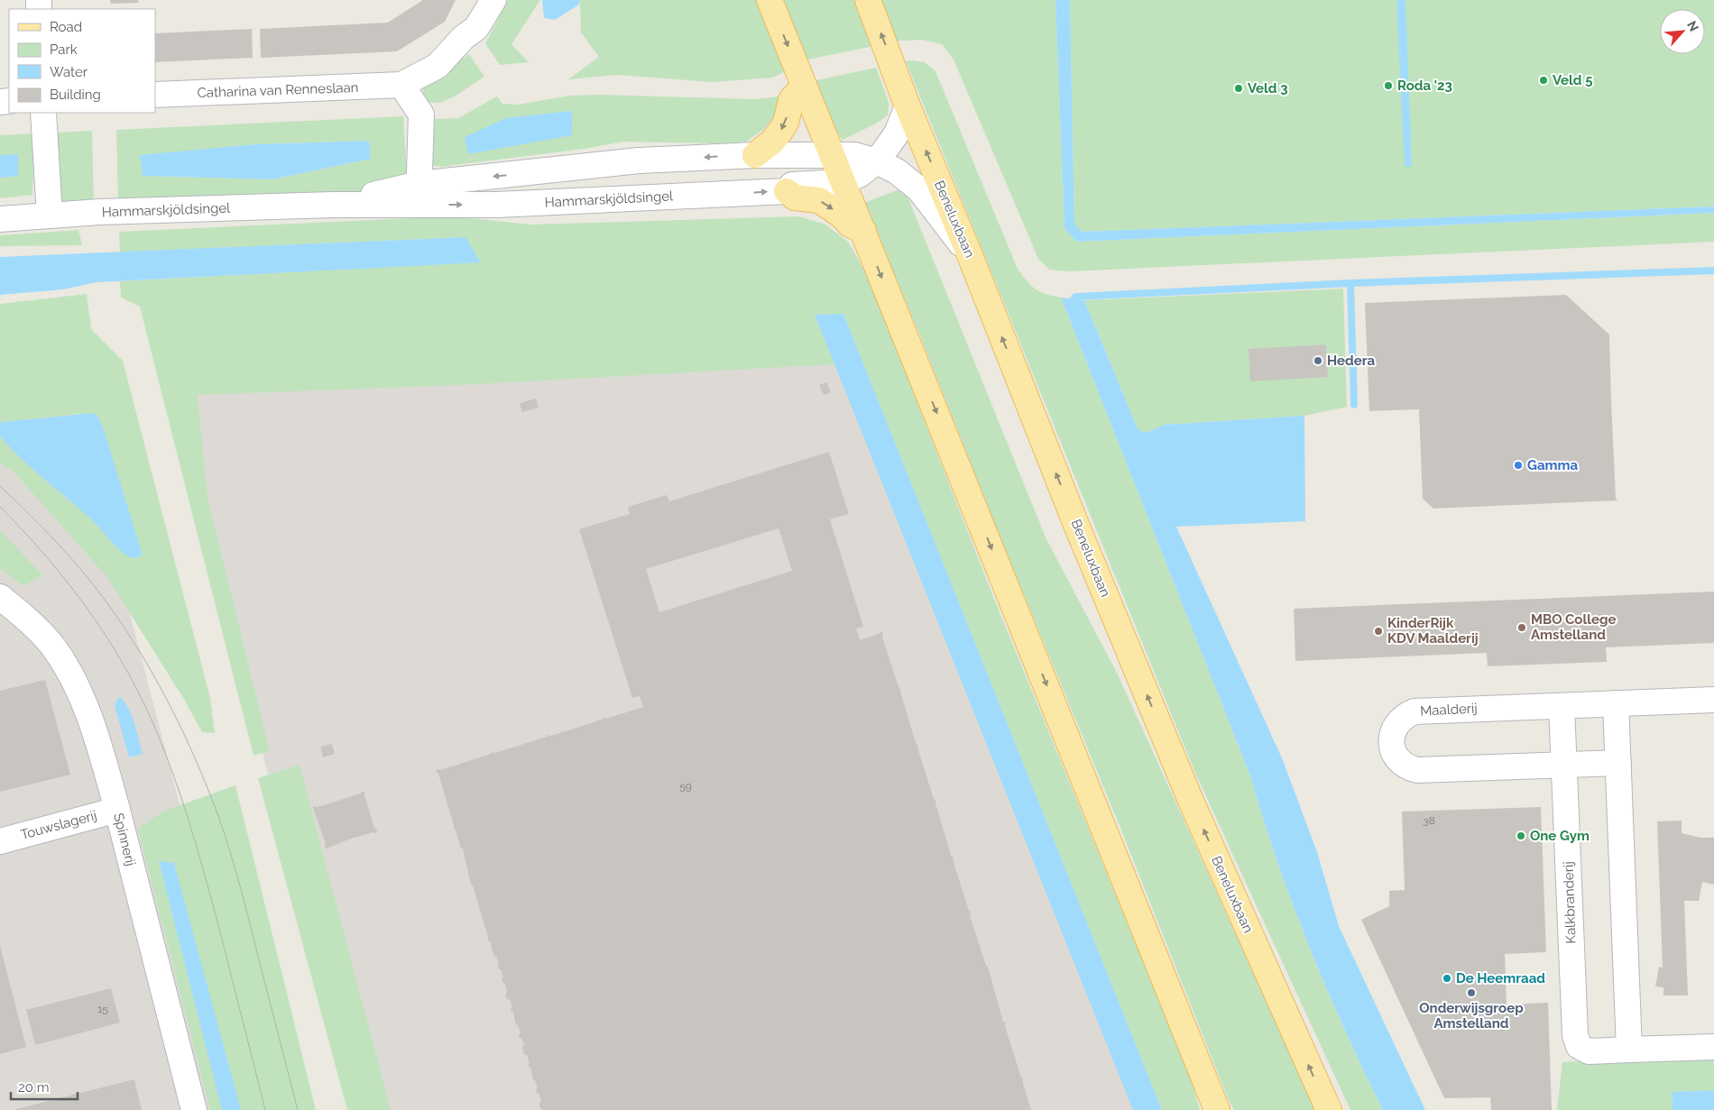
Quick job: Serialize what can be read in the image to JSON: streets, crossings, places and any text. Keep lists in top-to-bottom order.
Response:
{
  "streets": {
    "main road": ["Beneluxbaan"],
    "street": [
      "Catharina van Renneslaan",
      "Hammarskjöldsingel",
      "Maalderij",
      "Touwslagerij",
      "Spinnerij",
      "Kalkbranderij"
    ]
  },
  "crossings": [
    ["Hammarskjöldsingel", "Beneluxbaan"],
    ["Maalderij", "Kalkbranderij"],
    ["Touwslagerij", "Spinnerij"]
  ],
  "places": [
    "Veld 5",
    "Roda '23",
    "Veld 3",
    "Hedera",
    "Gamma",
    "MBO College Amstelland",
    "KinderRijk KDV Maalderij",
    "One Gym",
    "De Heemraad",
    "Onderwijsgroep Amstelland"
  ],
  "house_numbers": ["59", "38", "15"],
  "legend": [
    "Road",
    "Park",
    "Water",
    "Building"
  ],
  "scale_bar": "20 m",
  "north": "top right"
}
